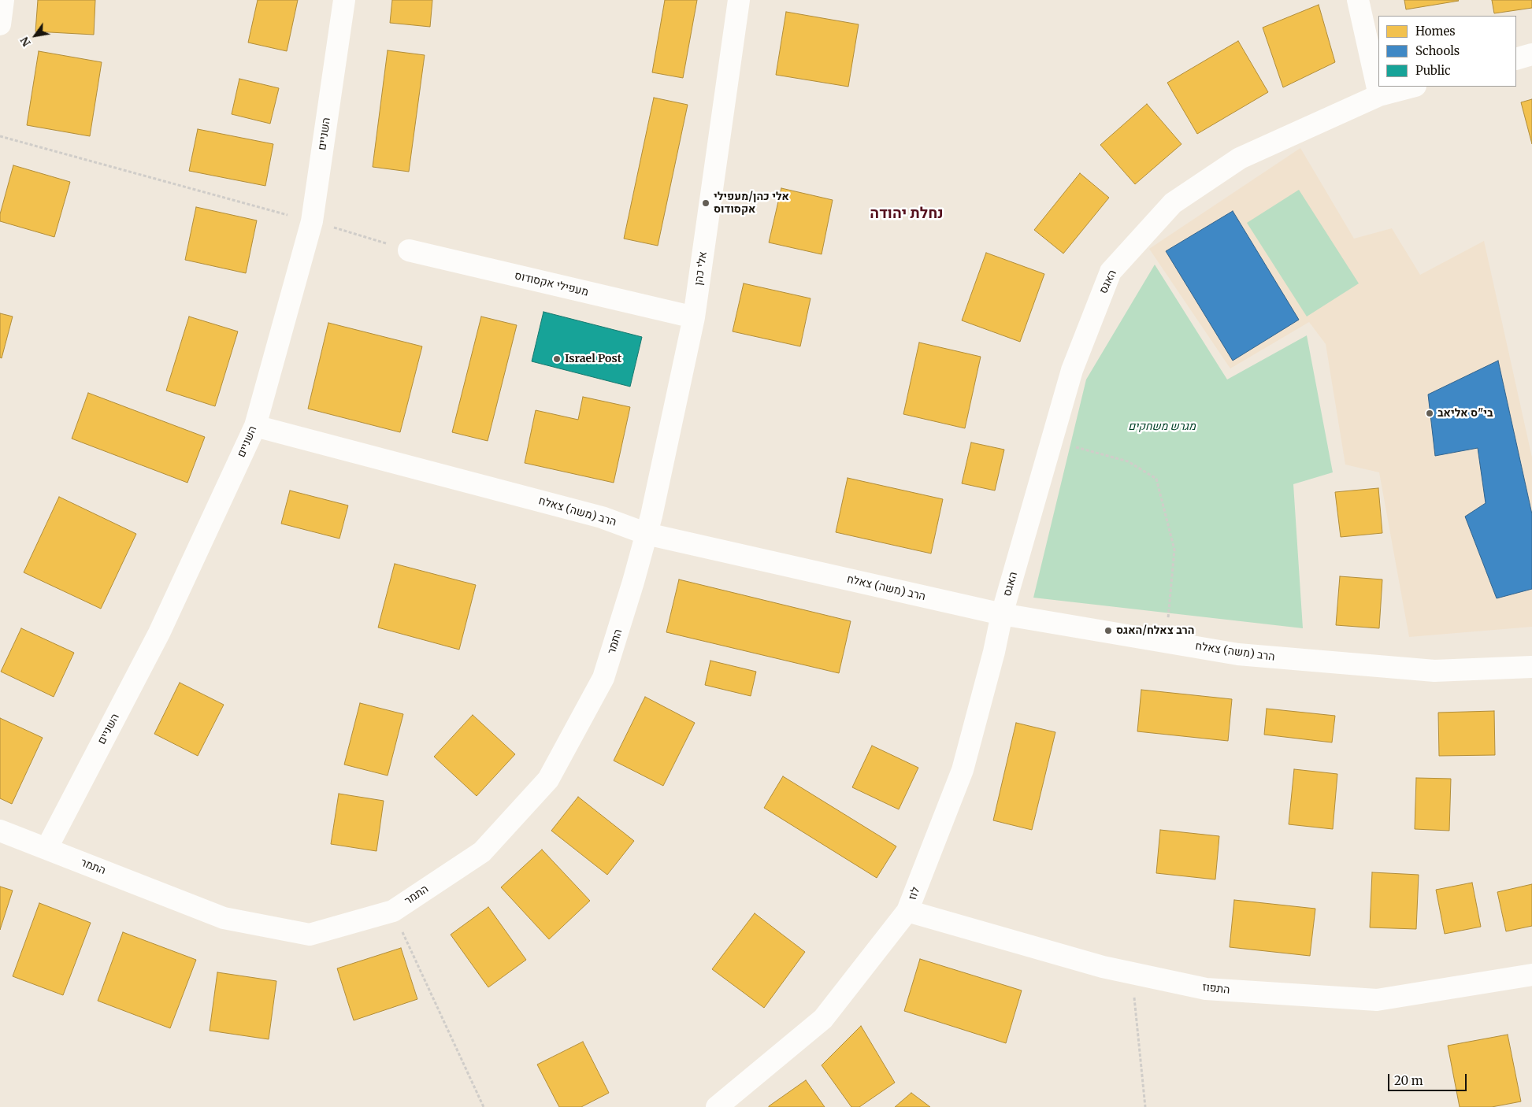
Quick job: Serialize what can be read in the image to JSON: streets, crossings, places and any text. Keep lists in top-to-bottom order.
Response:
{
  "streets": {
    "street": [
      "השניים",
      "אלי כהן",
      "האגס",
      "מעפילי אקסודוס",
      "הרב (משה) צאלח",
      "התמר",
      "לוז",
      "התפוז"
    ]
  },
  "crossings": [
    ["השניים", "הרב (משה) צאלח"],
    ["השניים", "התמר"],
    ["אלי כהן", "מעפילי אקסודוס"],
    ["אלי כהן", "הרב (משה) צאלח"],
    ["אלי כהן", "התמר"],
    ["האגס", "הרב (משה) צאלח"],
    ["האגס", "לוז"],
    ["הרב (משה) צאלח", "התמר"],
    ["הרב (משה) צאלח", "לוז"],
    ["לוז", "התפוז"]
  ],
  "districts": ["נחלת יהודה"],
  "parks": ["מגרש משחקים"],
  "places": [
    "אלי כהן/מעפילי אקסודוס",
    "Israel Post",
    "בי\"ס אליאב",
    "הרב צאלח/האגס"
  ],
  "legend": ["Homes", "Schools", "Public"],
  "scale_bar": "20 m",
  "north": "bottom left"
}
